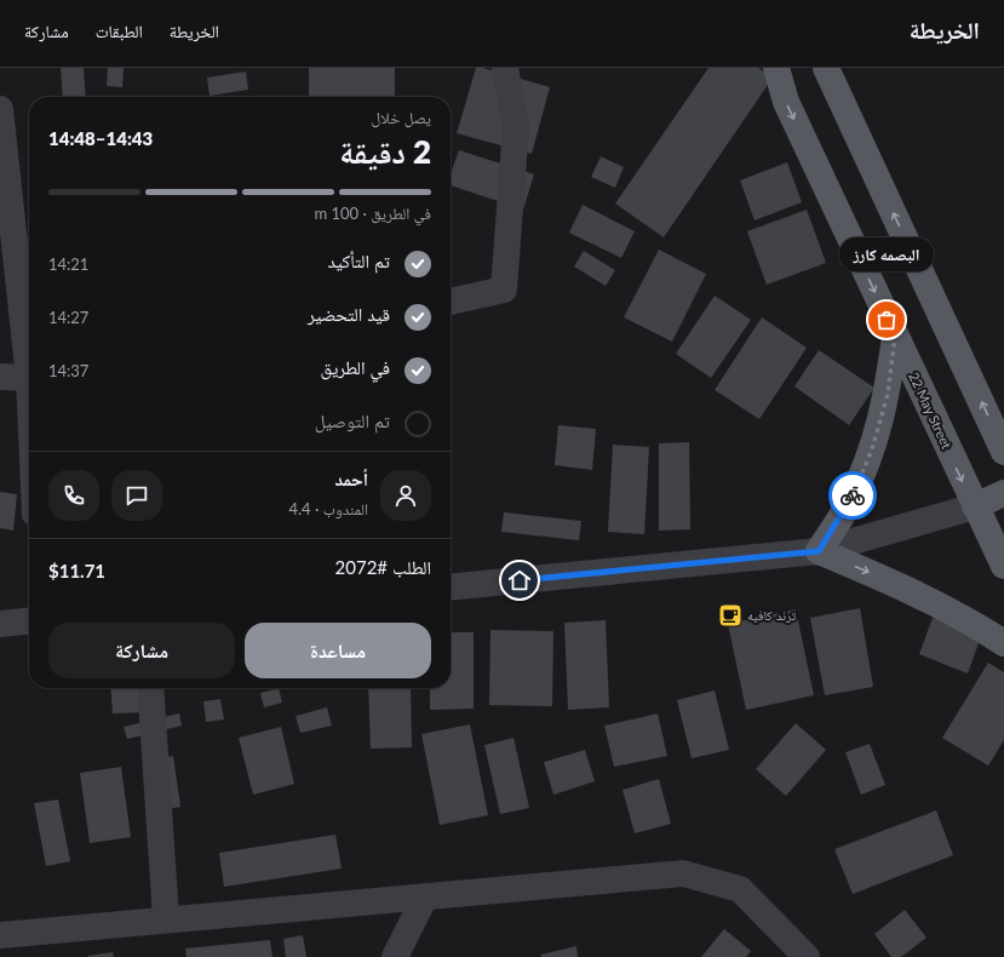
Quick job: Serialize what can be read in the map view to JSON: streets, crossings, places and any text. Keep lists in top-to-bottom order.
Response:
{
  "streets": {
    "main road": ["22 May Street"]
  },
  "places": {
    "other": ["البصمه كارز"],
    "cafe": ["ترند كافيه"]
  },
  "page": {
    "header": "الخريطة",
    "nav": ["الخريطة", "الطبقات", "مشاركة"],
    "heading": ["2 دقيقة", "يصل خلال", "14:43–14:48"],
    "panel": [
      "أحمد",
      "المندوب · 4.4",
      "الطلب #2072",
      "$11.71"
    ],
    "bar": "في الطريق · 100 m",
    "bubble": "البصمه كارز",
    "list": [
      ["تم التأكيد", "14:21"],
      ["قيد التحضير", "14:27"],
      ["في الطريق", "14:37"],
      "تم التوصيل"
    ],
    "buttons": ["مساعدة", "مشاركة"]
  }
}
